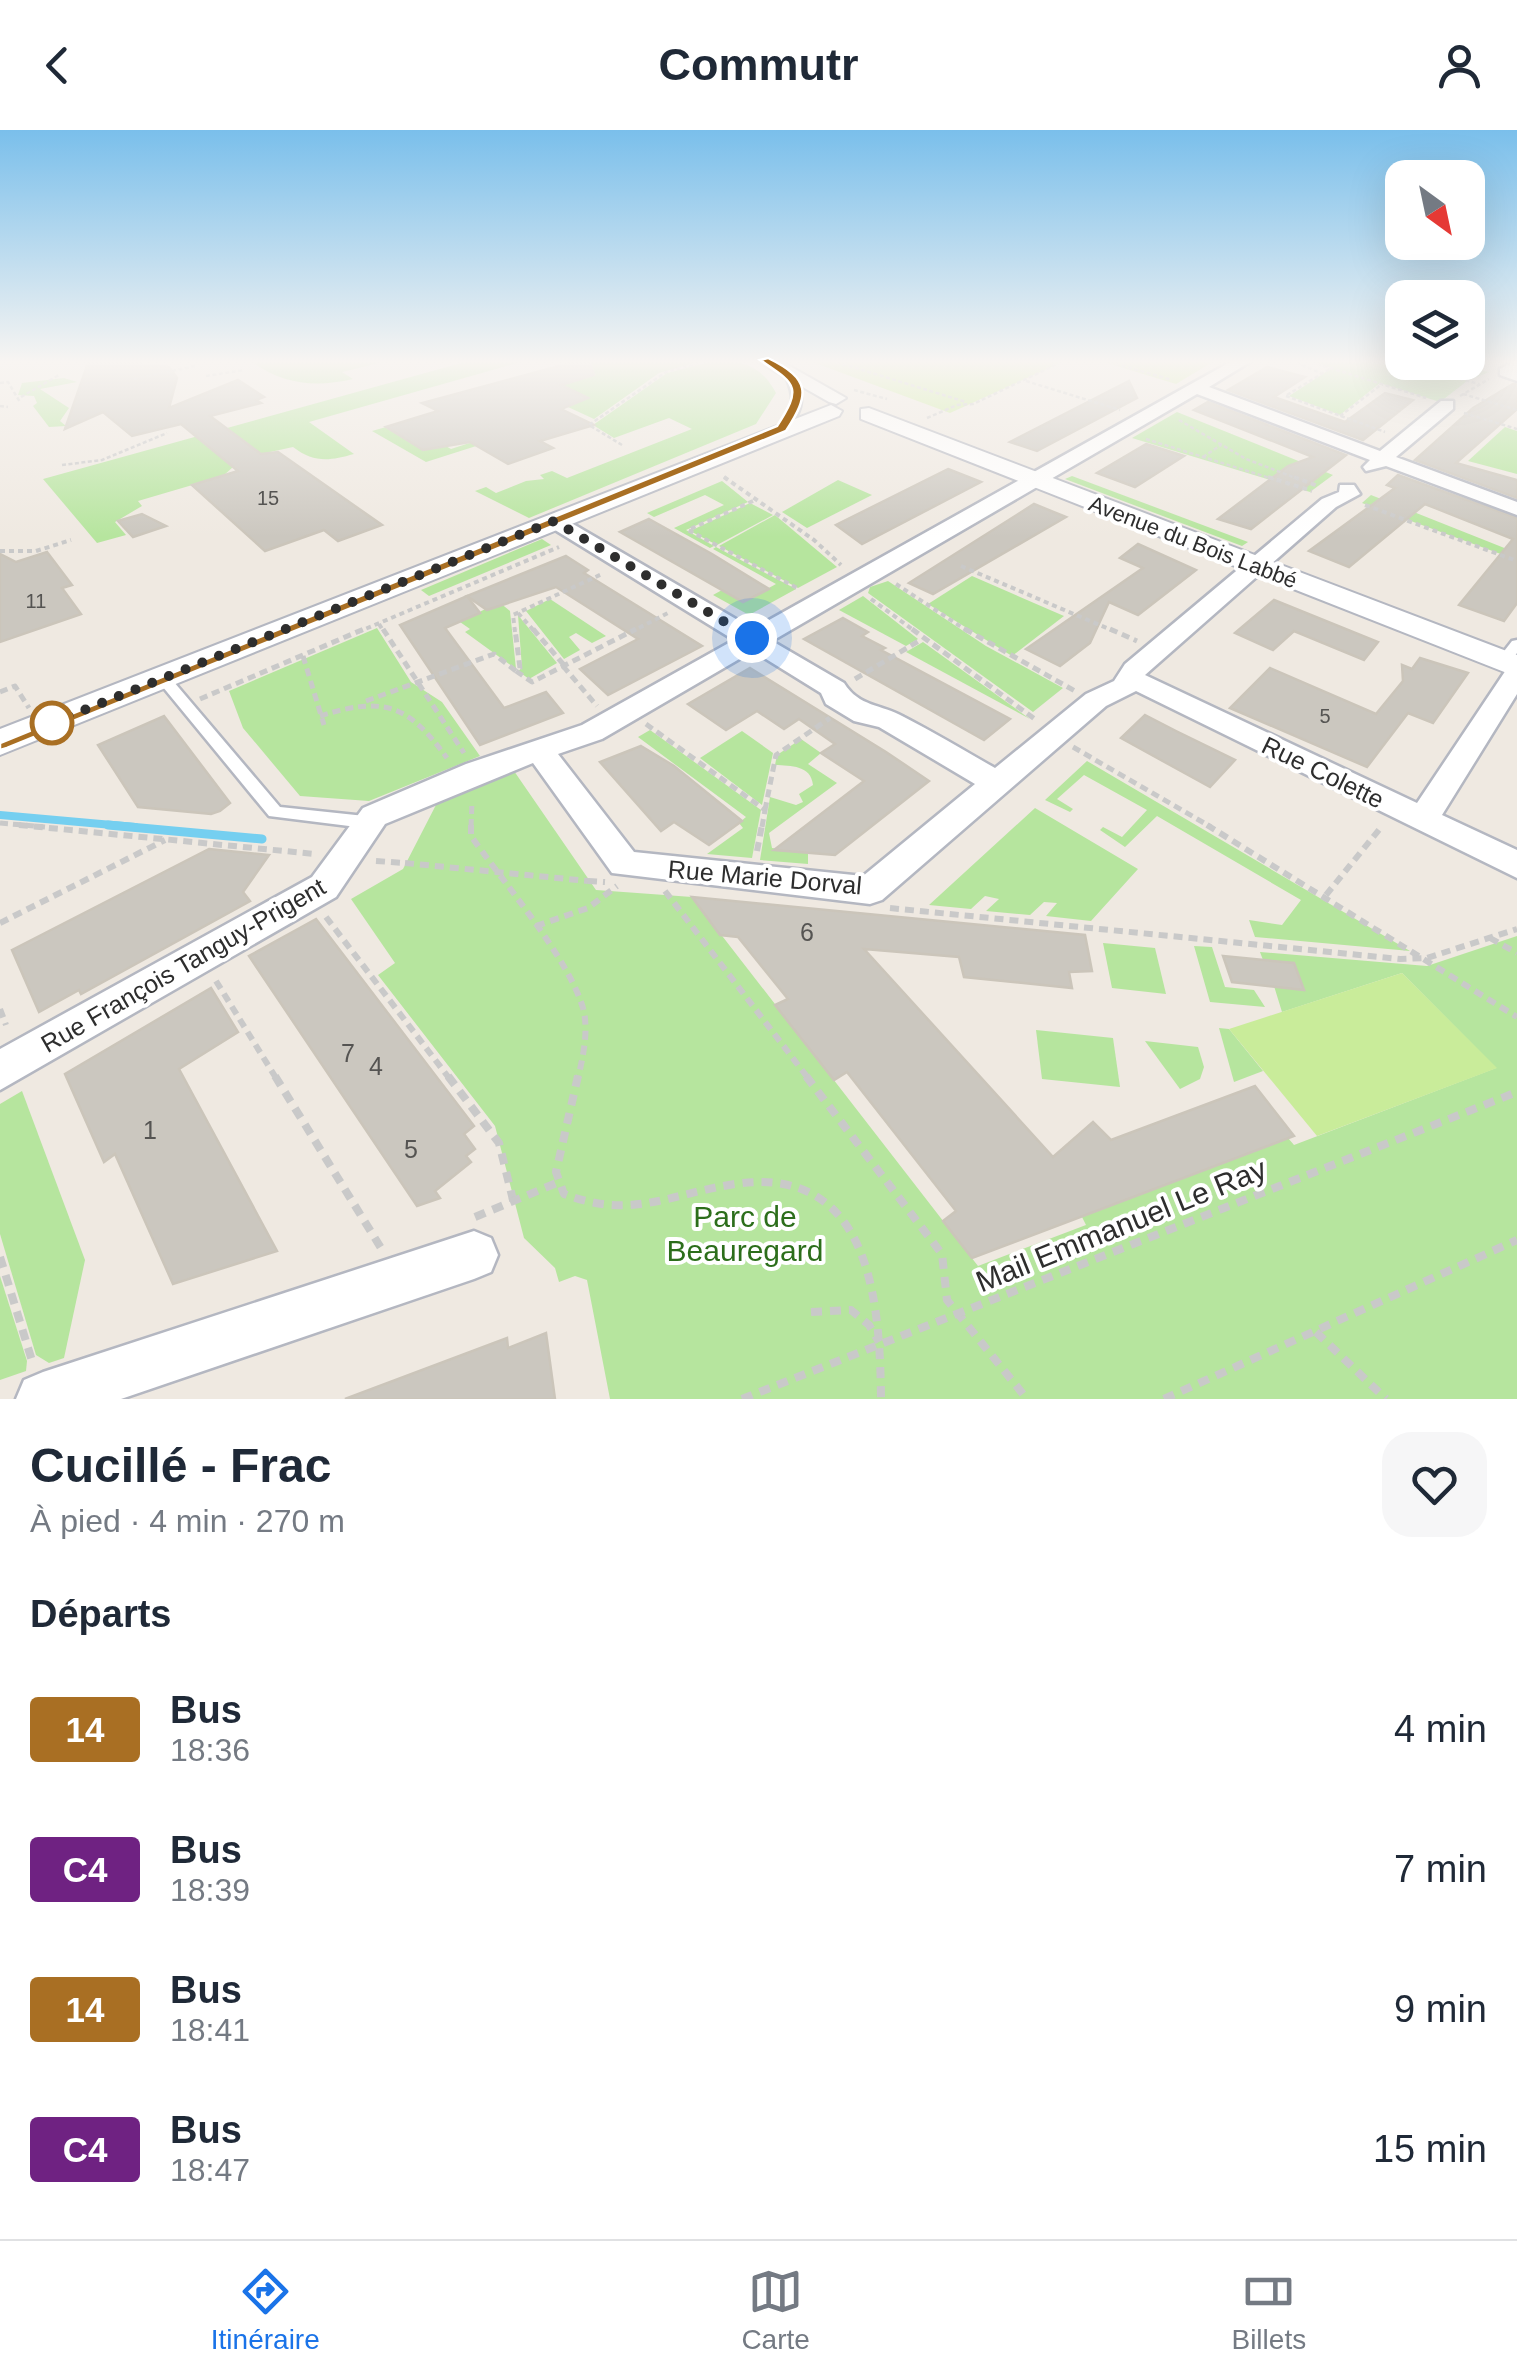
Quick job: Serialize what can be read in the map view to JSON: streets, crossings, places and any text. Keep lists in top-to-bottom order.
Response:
{
  "streets": {
    "street": [
      "Avenue du Bois Labbé",
      "Rue Colette",
      "Rue Marie Dorval",
      "Rue François Tanguy-Prigent"
    ],
    "path": ["Mail Emmanuel Le Ray"]
  },
  "crossings": [
    ["Avenue du Bois Labbé", "Rue Marie Dorval"],
    ["Rue Colette", "Rue Marie Dorval"]
  ],
  "parks": ["Parc de Beauregard"],
  "lines": ["bus line 14"],
  "house_numbers": [
    "15",
    "11",
    "5",
    "6",
    "7",
    "4",
    "1",
    "5"
  ],
  "north": "bottom right",
  "page": {
    "header": "Commutr",
    "heading": [
      ["Cucillé - Frac", "À pied · 4 min · 270 m"],
      "Départs"
    ],
    "list": [
      {
        "mark": "14",
        "name": "Bus",
        "note": "18:36",
        "value": "4 min"
      },
      {
        "mark": "C4",
        "name": "Bus",
        "note": "18:39",
        "value": "7 min"
      },
      {
        "mark": "14",
        "name": "Bus",
        "note": "18:41",
        "value": "9 min"
      },
      {
        "mark": "C4",
        "name": "Bus",
        "note": "18:47",
        "value": "15 min"
      }
    ],
    "tabs": ["Itinéraire", "Carte", "Billets"]
  }
}
